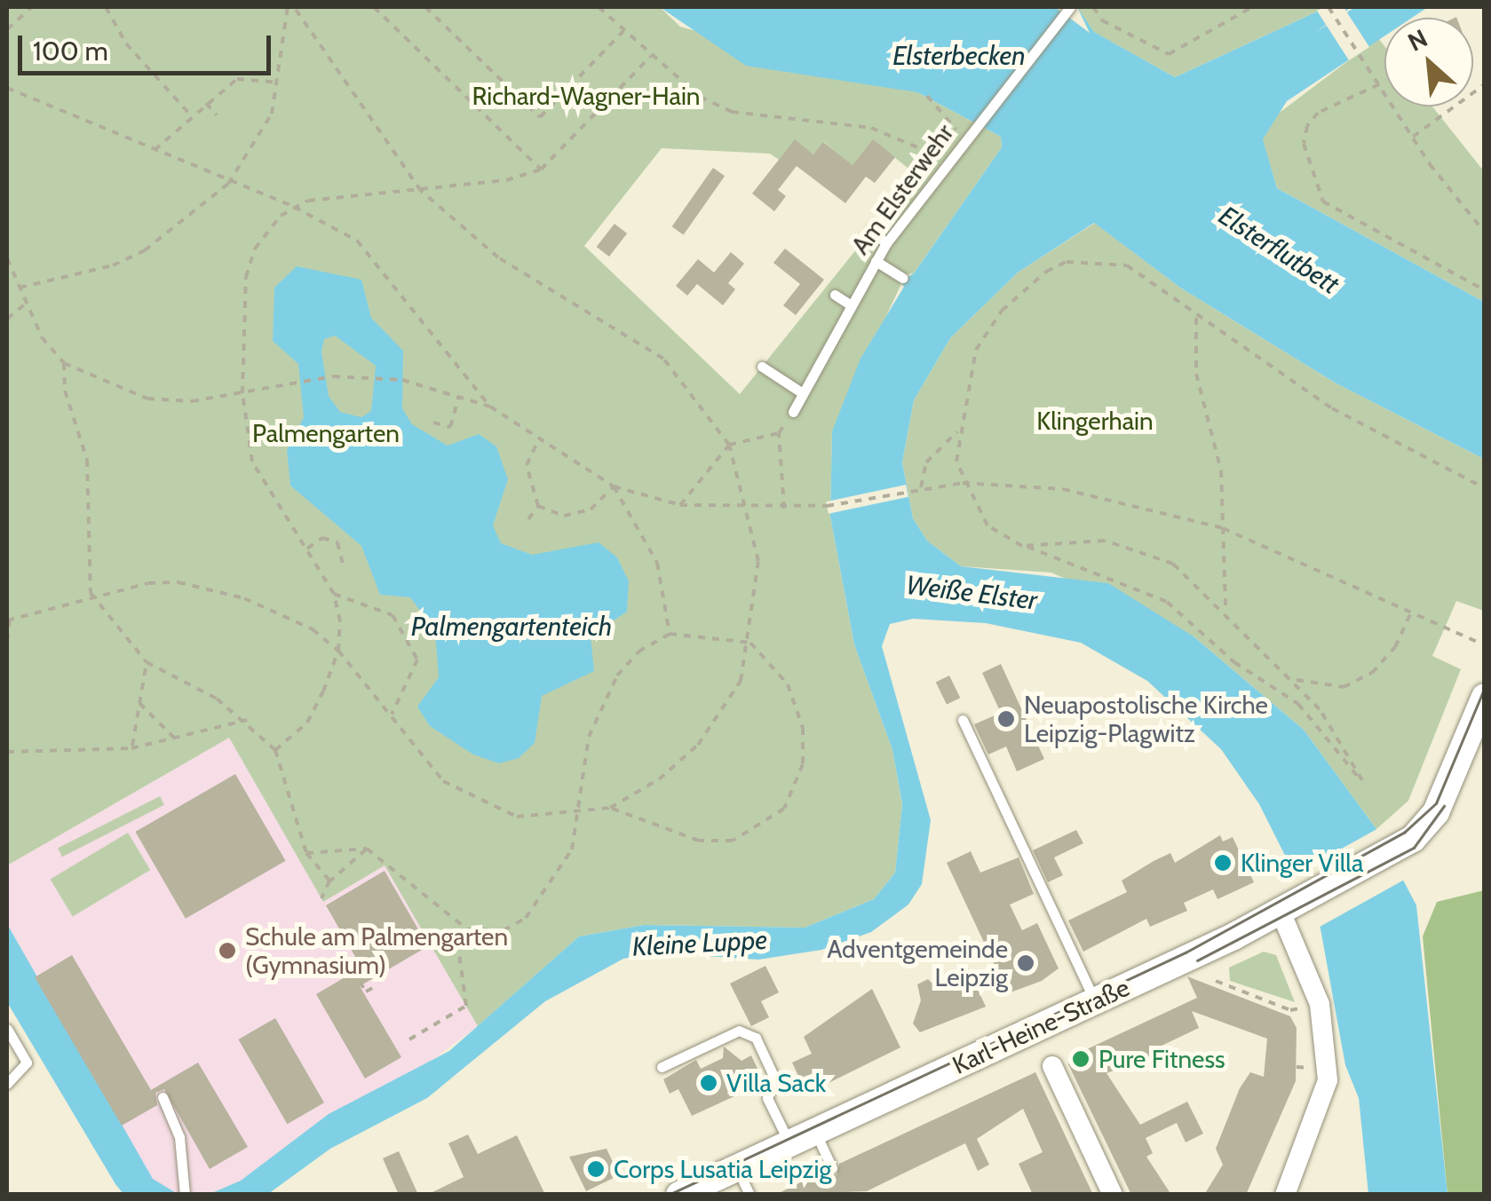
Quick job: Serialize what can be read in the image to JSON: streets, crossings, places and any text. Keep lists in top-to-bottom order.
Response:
{
  "streets": {
    "main road": ["Karl-Heine-Straße"],
    "lane": ["Am Elsterwehr"]
  },
  "water": [
    "Elsterbecken",
    "Elsterflutbett",
    "Weiße Elster",
    "Palmengartenteich",
    "Kleine Luppe"
  ],
  "parks": ["Richard-Wagner-Hain", "Klingerhain", "Palmengarten"],
  "places": [
    "Neuapostolische Kirche Leipzig-Plagwitz",
    "Klinger Villa",
    "Schule am Palmengarten (Gymnasium)",
    "Adventgemeinde Leipzig",
    "Pure Fitness",
    "Villa Sack",
    "Corps Lusatia Leipzig"
  ],
  "scale_bar": "100 m",
  "north": "top left"
}
